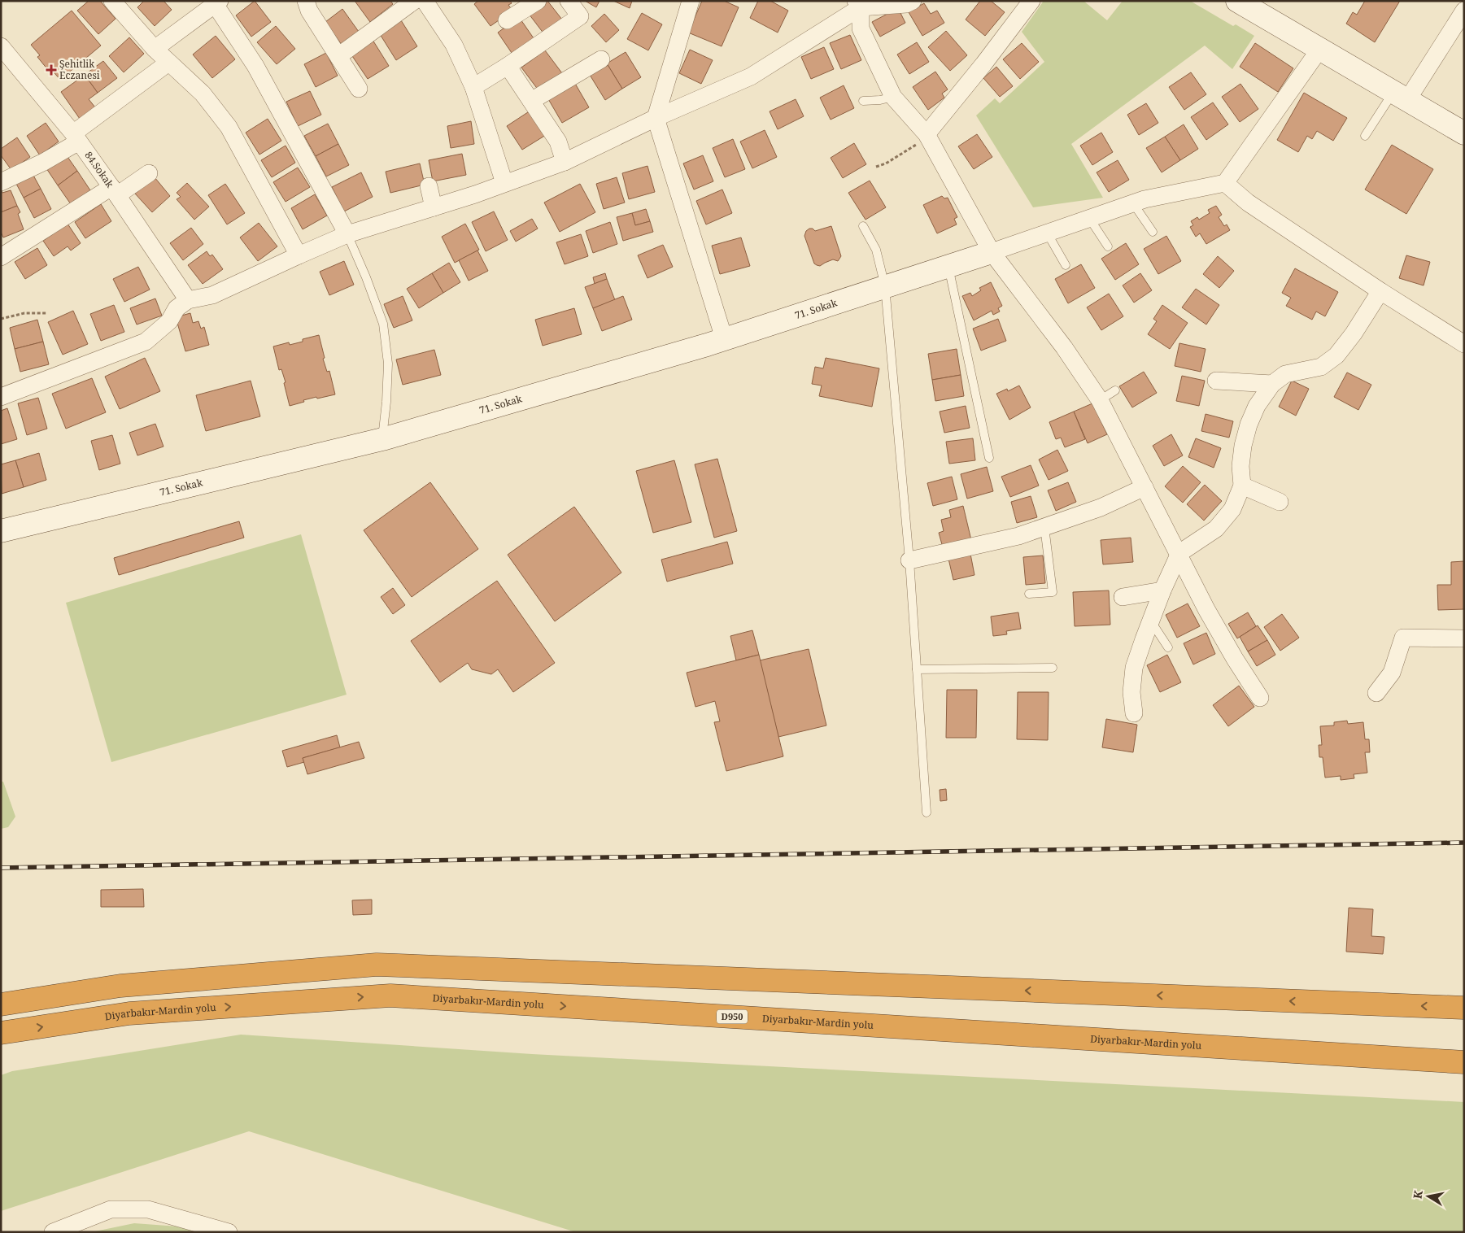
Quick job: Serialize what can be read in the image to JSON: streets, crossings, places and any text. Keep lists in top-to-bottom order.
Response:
{
  "streets": {
    "highway": ["Diyarbakır-Mardin yolu", "D950"],
    "street": ["84.Sokak", "71. Sokak"]
  },
  "places": {
    "health": ["Şehitlik Eczanesi"]
  },
  "north": "left"
}
